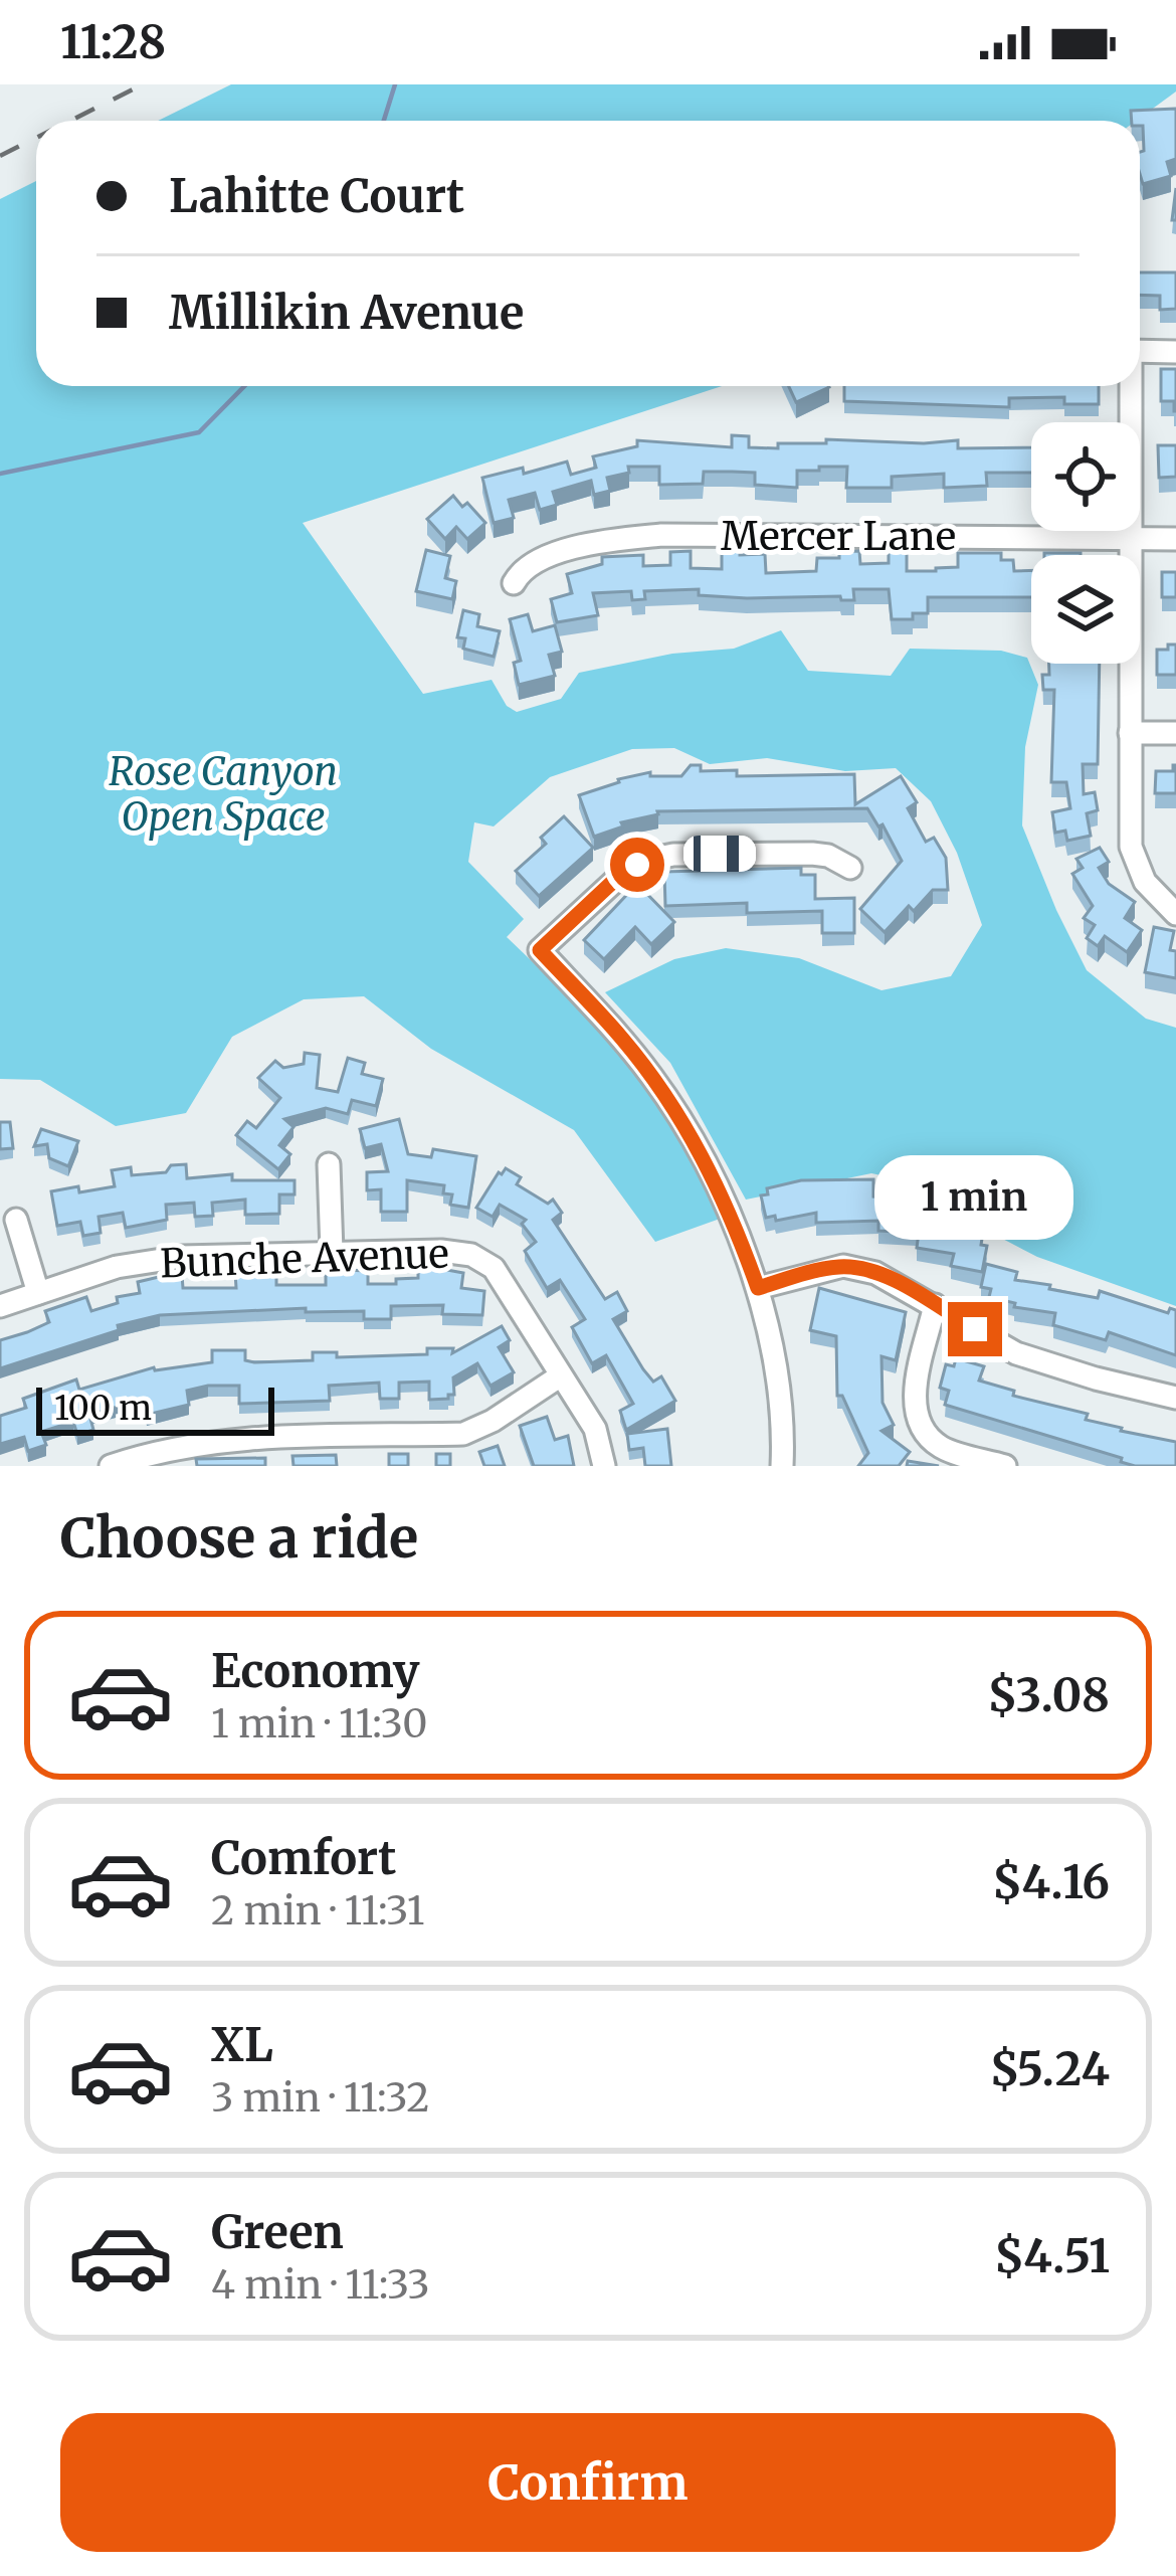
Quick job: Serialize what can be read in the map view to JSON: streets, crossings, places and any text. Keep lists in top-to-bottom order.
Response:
{
  "streets": {
    "street": ["Mercer Lane", "Bunche Avenue"]
  },
  "parks": ["Rose Canyon Open Space"],
  "scale_bar": "100 m",
  "page": {
    "status": "11:28",
    "banner": ["Lahitte Court", "Millikin Avenue"],
    "bubble": "1 min",
    "scale": "100 m",
    "heading": "Choose a ride",
    "list": [
      {
        "name": "Economy",
        "note": "1 min · 11:30",
        "value": "$3.08"
      },
      {
        "name": "Comfort",
        "note": "2 min · 11:31",
        "value": "$4.16"
      },
      {
        "name": "XL",
        "note": "3 min · 11:32",
        "value": "$5.24"
      },
      {
        "name": "Green",
        "note": "4 min · 11:33",
        "value": "$4.51"
      }
    ],
    "buttons": "Confirm"
  }
}
